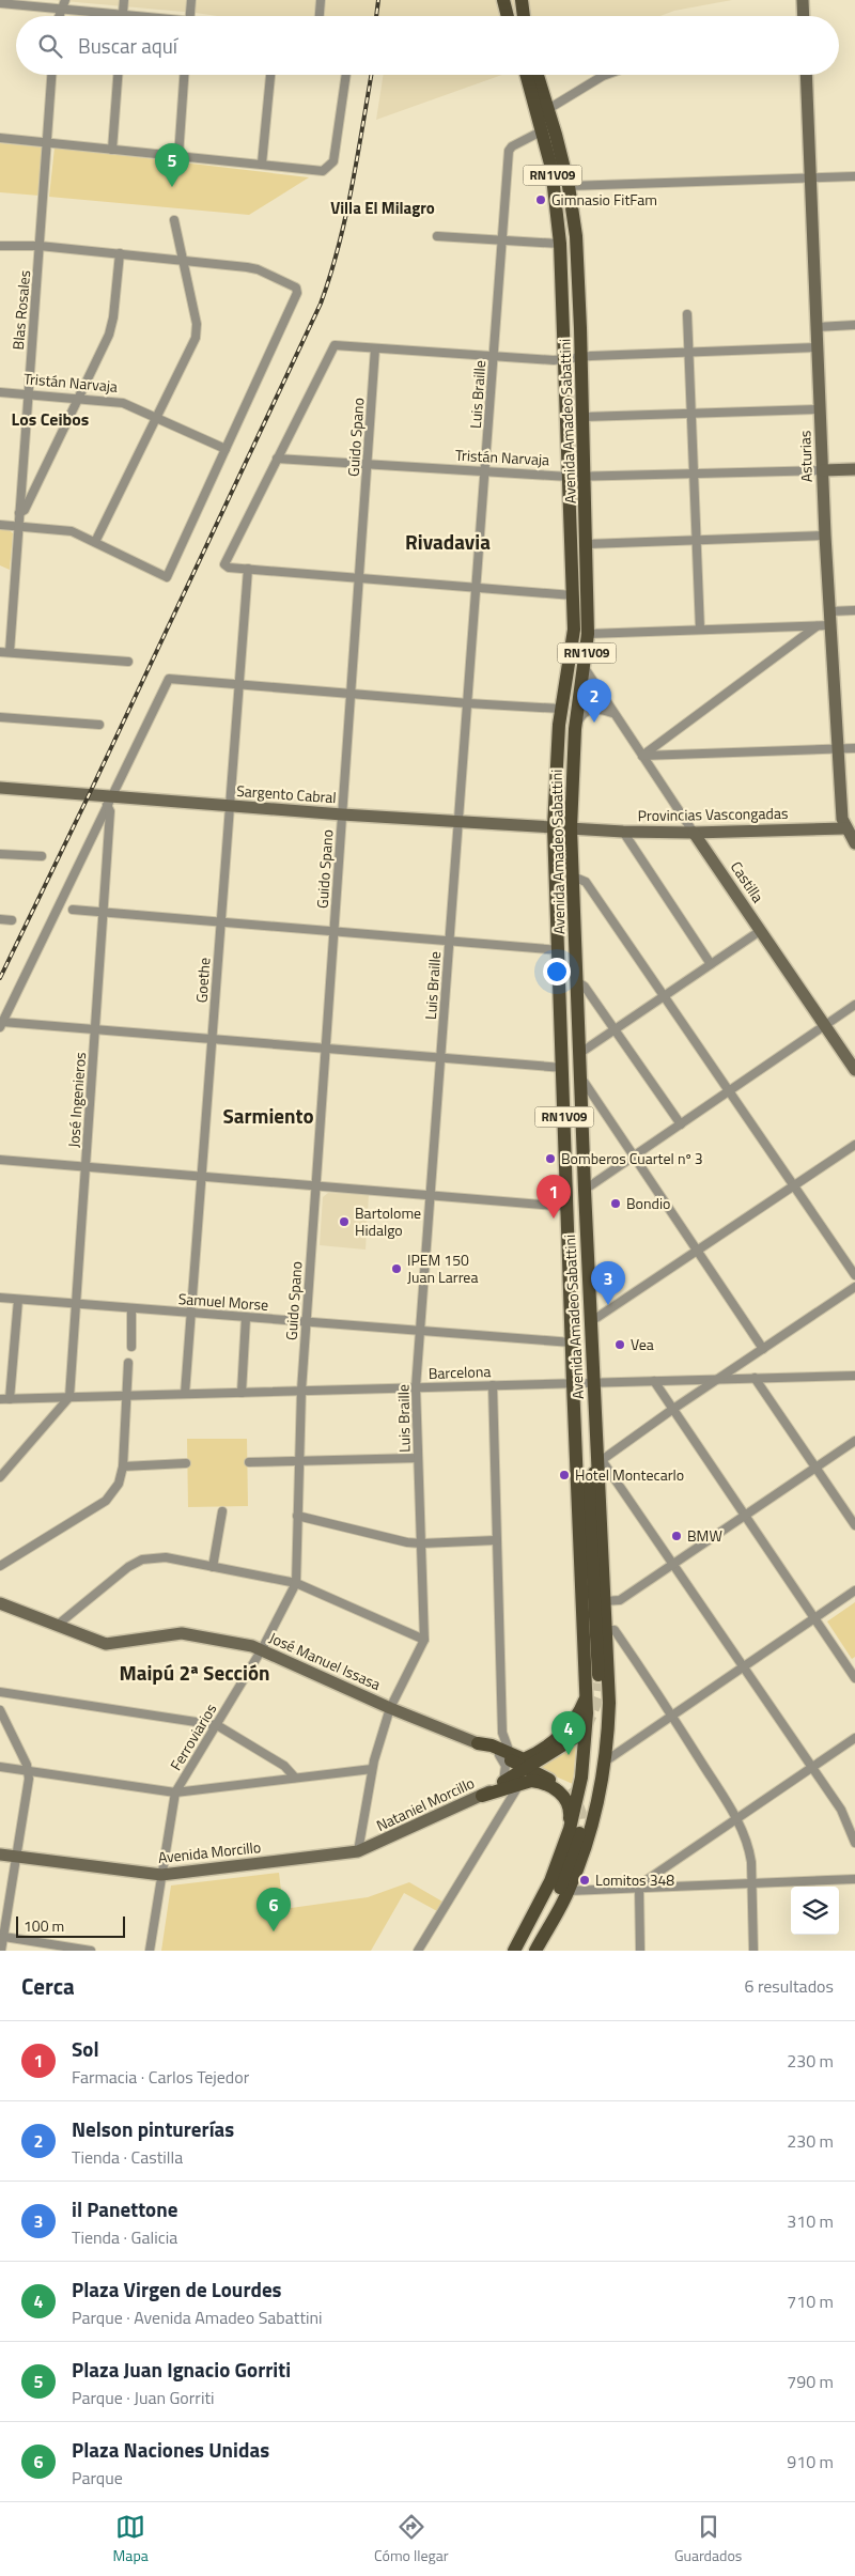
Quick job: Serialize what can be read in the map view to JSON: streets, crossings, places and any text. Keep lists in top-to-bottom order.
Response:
{
  "streets": {
    "main road": ["RN1V09", "Avenida Amadeo Sabattini"],
    "street": [
      "Blas Rosales",
      "Tristán Narvaja",
      "Luis Braille",
      "Guido Spano",
      "Asturias",
      "Sargento Cabral",
      "Provincias Vascongadas",
      "Castilla",
      "Goethe",
      "José Ingenieros",
      "Samuel Morse",
      "Barcelona",
      "José Manuel Issasa",
      "Ferroviarios",
      "Nataniel Morcillo",
      "Avenida Morcillo"
    ]
  },
  "crossings": [
    ["Blas Rosales", "Tristán Narvaja"],
    ["Tristán Narvaja", "Luis Braille"],
    ["Tristán Narvaja", "Avenida Amadeo Sabattini"],
    ["Tristán Narvaja", "Guido Spano"],
    ["Tristán Narvaja", "Asturias"],
    ["Luis Braille", "Avenida Amadeo Sabattini"],
    ["Luis Braille", "Sargento Cabral"],
    ["Luis Braille", "Samuel Morse"],
    ["Luis Braille", "Barcelona"],
    ["Luis Braille", "José Manuel Issasa"],
    ["Luis Braille", "Nataniel Morcillo"],
    ["Luis Braille", "Avenida Morcillo"],
    ["Avenida Amadeo Sabattini", "Sargento Cabral"],
    ["Avenida Amadeo Sabattini", "Provincias Vascongadas"],
    ["Avenida Amadeo Sabattini", "Castilla"],
    ["Avenida Amadeo Sabattini", "Samuel Morse"],
    ["Avenida Amadeo Sabattini", "Barcelona"],
    ["Guido Spano", "Sargento Cabral"],
    ["Guido Spano", "Samuel Morse"],
    ["Guido Spano", "Barcelona"],
    ["Guido Spano", "Ferroviarios"],
    ["Asturias", "Provincias Vascongadas"],
    ["Sargento Cabral", "Provincias Vascongadas"],
    ["Sargento Cabral", "Goethe"],
    ["Sargento Cabral", "José Ingenieros"],
    ["Provincias Vascongadas", "Castilla"],
    ["Goethe", "Samuel Morse"],
    ["Goethe", "Barcelona"],
    ["José Ingenieros", "Samuel Morse"],
    ["José Ingenieros", "Barcelona"],
    ["Barcelona", "Ferroviarios"],
    ["José Manuel Issasa", "Ferroviarios"],
    ["Ferroviarios", "Avenida Morcillo"],
    ["Nataniel Morcillo", "Avenida Morcillo"]
  ],
  "districts": [
    "Villa El Milagro",
    "Los Ceibos",
    "Rivadavia",
    "Sarmiento",
    "Maipú 2ª Sección"
  ],
  "places": [
    "Gimnasio FitFam",
    "Bomberos Cuartel nº 3",
    "Bondio",
    "Bartolome Hidalgo",
    "IPEM 150 Juan Larrea",
    "Vea",
    "Hotel Montecarlo",
    "BMW",
    "Lomitos 348"
  ],
  "scale_bar": "100 m",
  "page": {
    "search": "Buscar aquí",
    "pins": [
      "5",
      "2",
      "1",
      "3",
      "4",
      "6"
    ],
    "scale": "100 m",
    "heading": ["Cerca", "6 resultados"],
    "list": [
      {
        "mark": "1",
        "name": "Sol",
        "note": "Farmacia · Carlos Tejedor",
        "value": "230 m"
      },
      {
        "mark": "2",
        "name": "Nelson pinturerías",
        "note": "Tienda · Castilla",
        "value": "230 m"
      },
      {
        "mark": "3",
        "name": "il Panettone",
        "note": "Tienda · Galicia",
        "value": "310 m"
      },
      {
        "mark": "4",
        "name": "Plaza Virgen de Lourdes",
        "note": "Parque · Avenida Amadeo Sabattini",
        "value": "710 m"
      },
      {
        "mark": "5",
        "name": "Plaza Juan Ignacio Gorriti",
        "note": "Parque · Juan Gorriti",
        "value": "790 m"
      },
      {
        "mark": "6",
        "name": "Plaza Naciones Unidas",
        "note": "Parque",
        "value": "910 m"
      }
    ],
    "nav": ["Mapa", "Cómo llegar", "Guardados"]
  }
}
